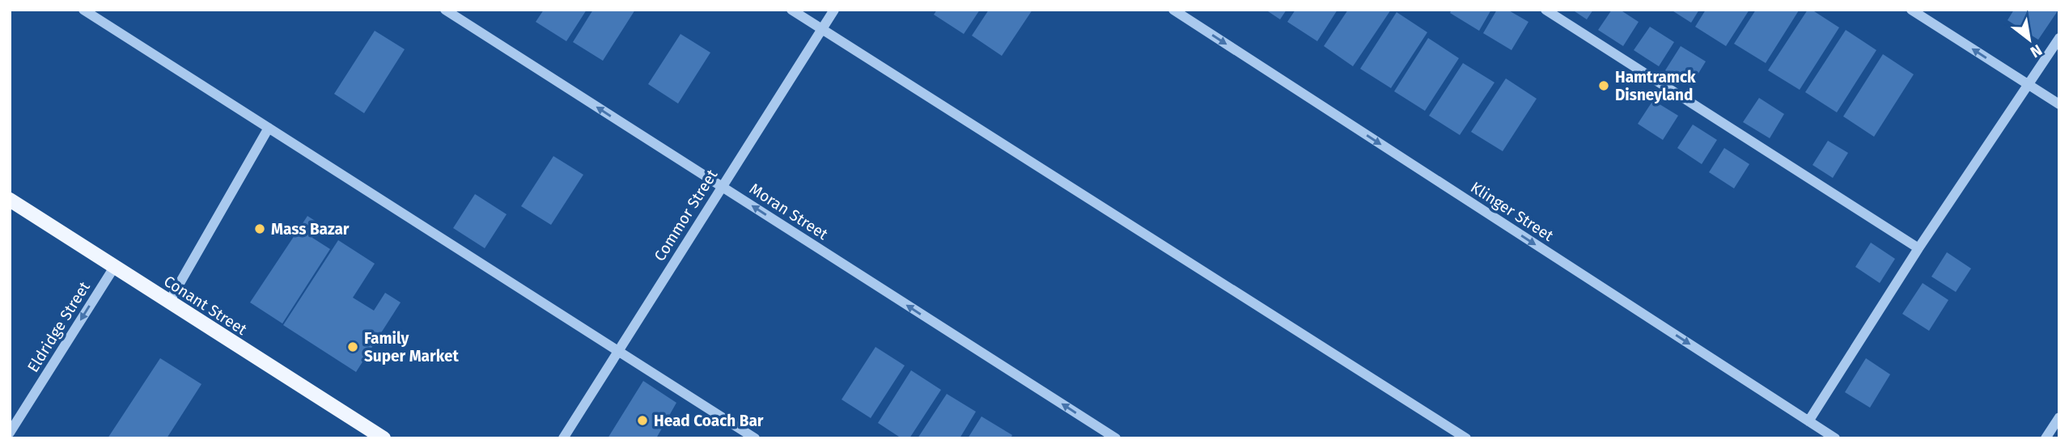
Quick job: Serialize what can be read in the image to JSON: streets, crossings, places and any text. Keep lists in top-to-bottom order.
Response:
{
  "streets": {
    "main road": ["Conant Street"],
    "street": [
      "Moran Street",
      "Klinger Street",
      "Commor Street",
      "Eldridge Street"
    ]
  },
  "crossings": [
    ["Moran Street", "Commor Street"],
    ["Conant Street", "Eldridge Street"]
  ],
  "one_way": ["Moran Street", "Klinger Street", "Eldridge Street"],
  "places": [
    "Hamtramck Disneyland",
    "Mass Bazar",
    "Family Super Market",
    "Head Coach Bar"
  ],
  "north": "bottom right"
}
